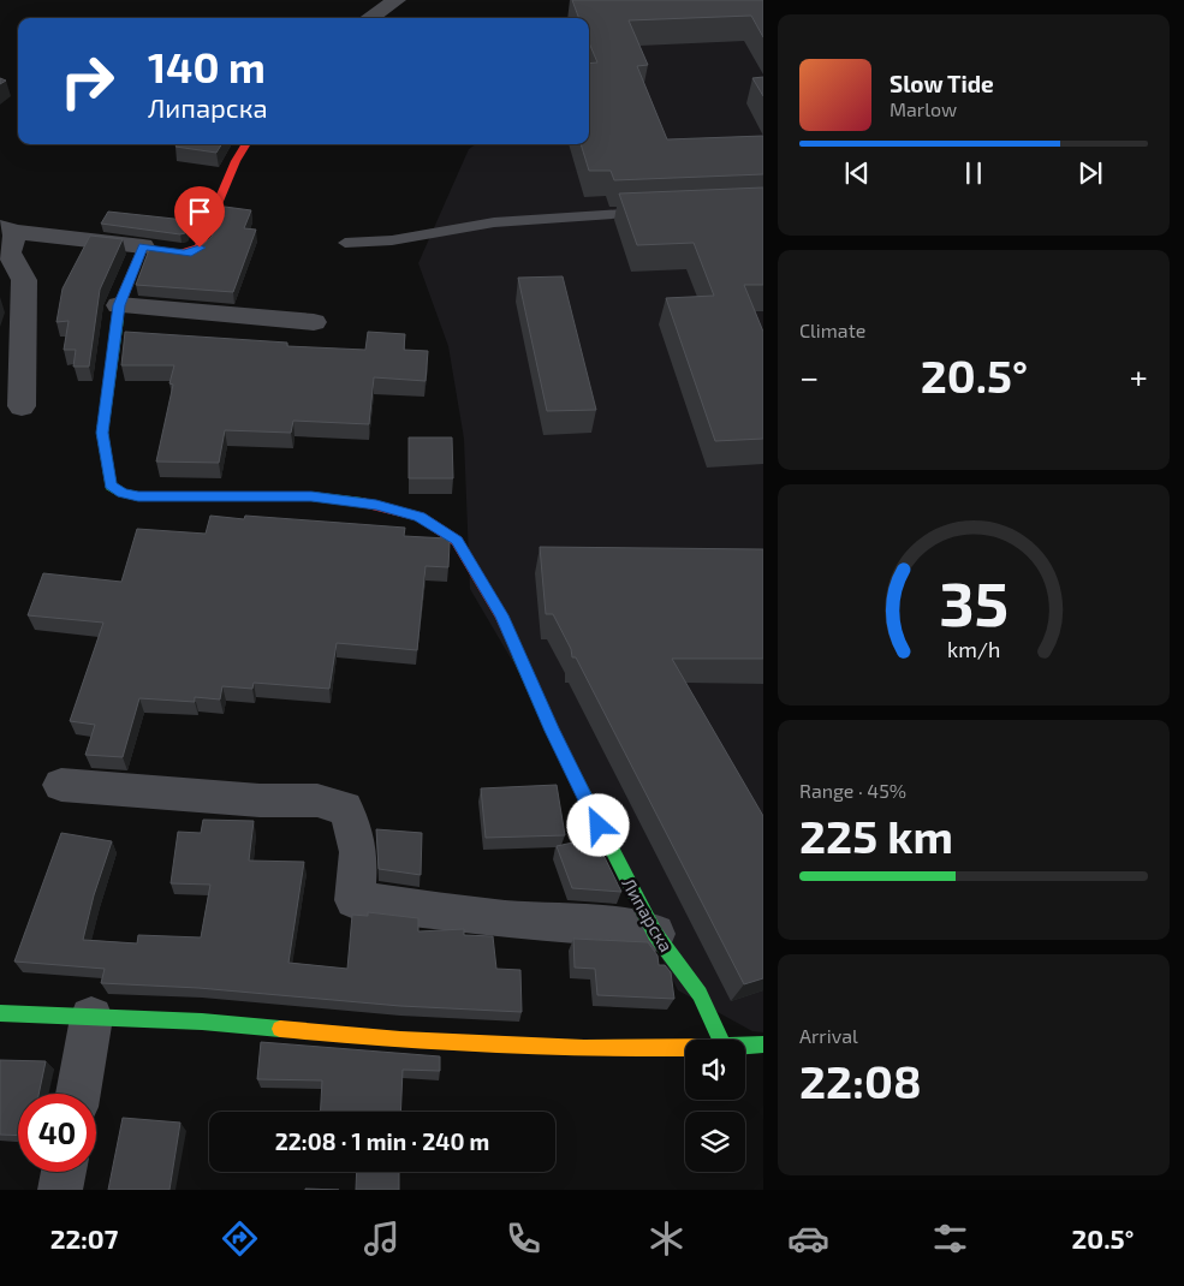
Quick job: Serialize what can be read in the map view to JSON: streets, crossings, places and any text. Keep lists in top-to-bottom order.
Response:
{
  "streets": {
    "street": ["Липарска"]
  },
  "page": {
    "turn": ["140 m", "Липарска"],
    "song": ["Slow Tide", "Marlow"],
    "tile": [
      "Climate",
      ["Range · 45%", "225 km"],
      ["Arrival", "22:08"]
    ],
    "heat": ["−", "20.5°", "+"],
    "limit": "40",
    "trip": "22:08 · 1 min · 240 m",
    "tabs": ["22:07", "20.5°"],
    "gauge": ["35", "km/h"]
  }
}
